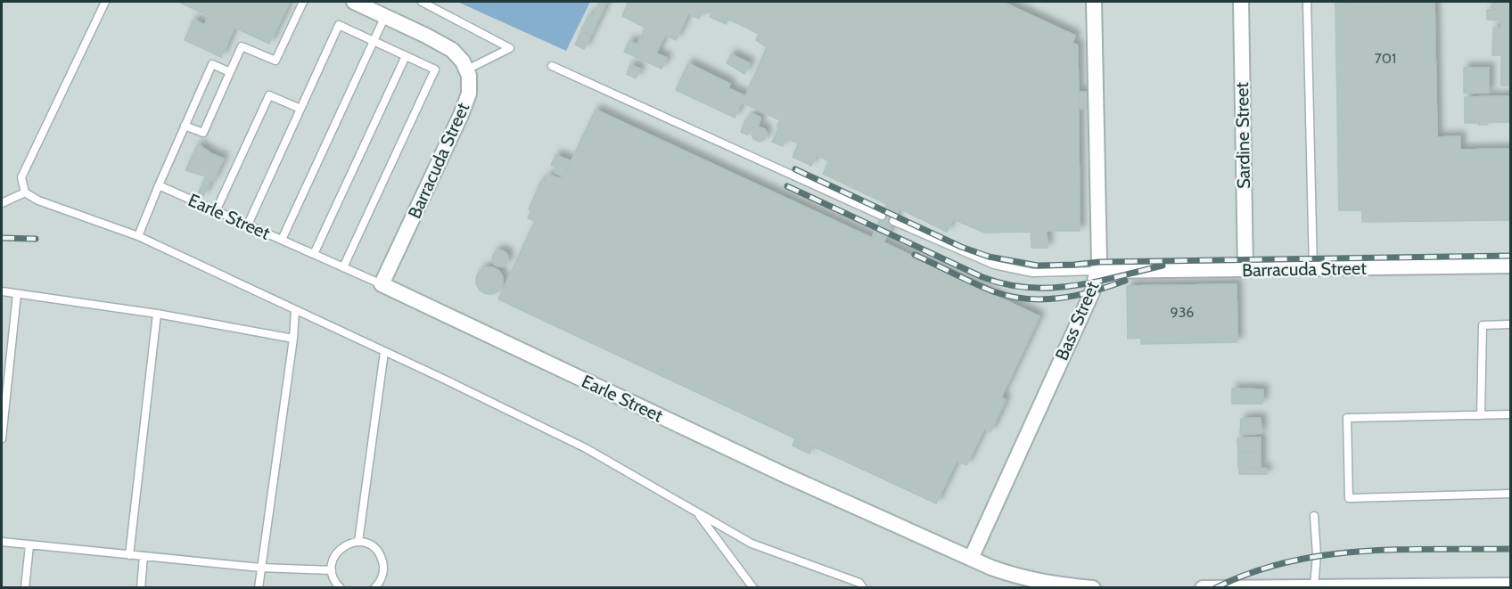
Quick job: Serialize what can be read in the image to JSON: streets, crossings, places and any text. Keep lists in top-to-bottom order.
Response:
{
  "streets": {
    "street": [
      "Sardine Street",
      "Barracuda Street",
      "Earle Street",
      "Bass Street"
    ]
  },
  "crossings": [
    ["Sardine Street", "Barracuda Street"],
    ["Barracuda Street", "Earle Street"],
    ["Barracuda Street", "Bass Street"],
    ["Earle Street", "Bass Street"]
  ],
  "house_numbers": ["701", "936"]
}
